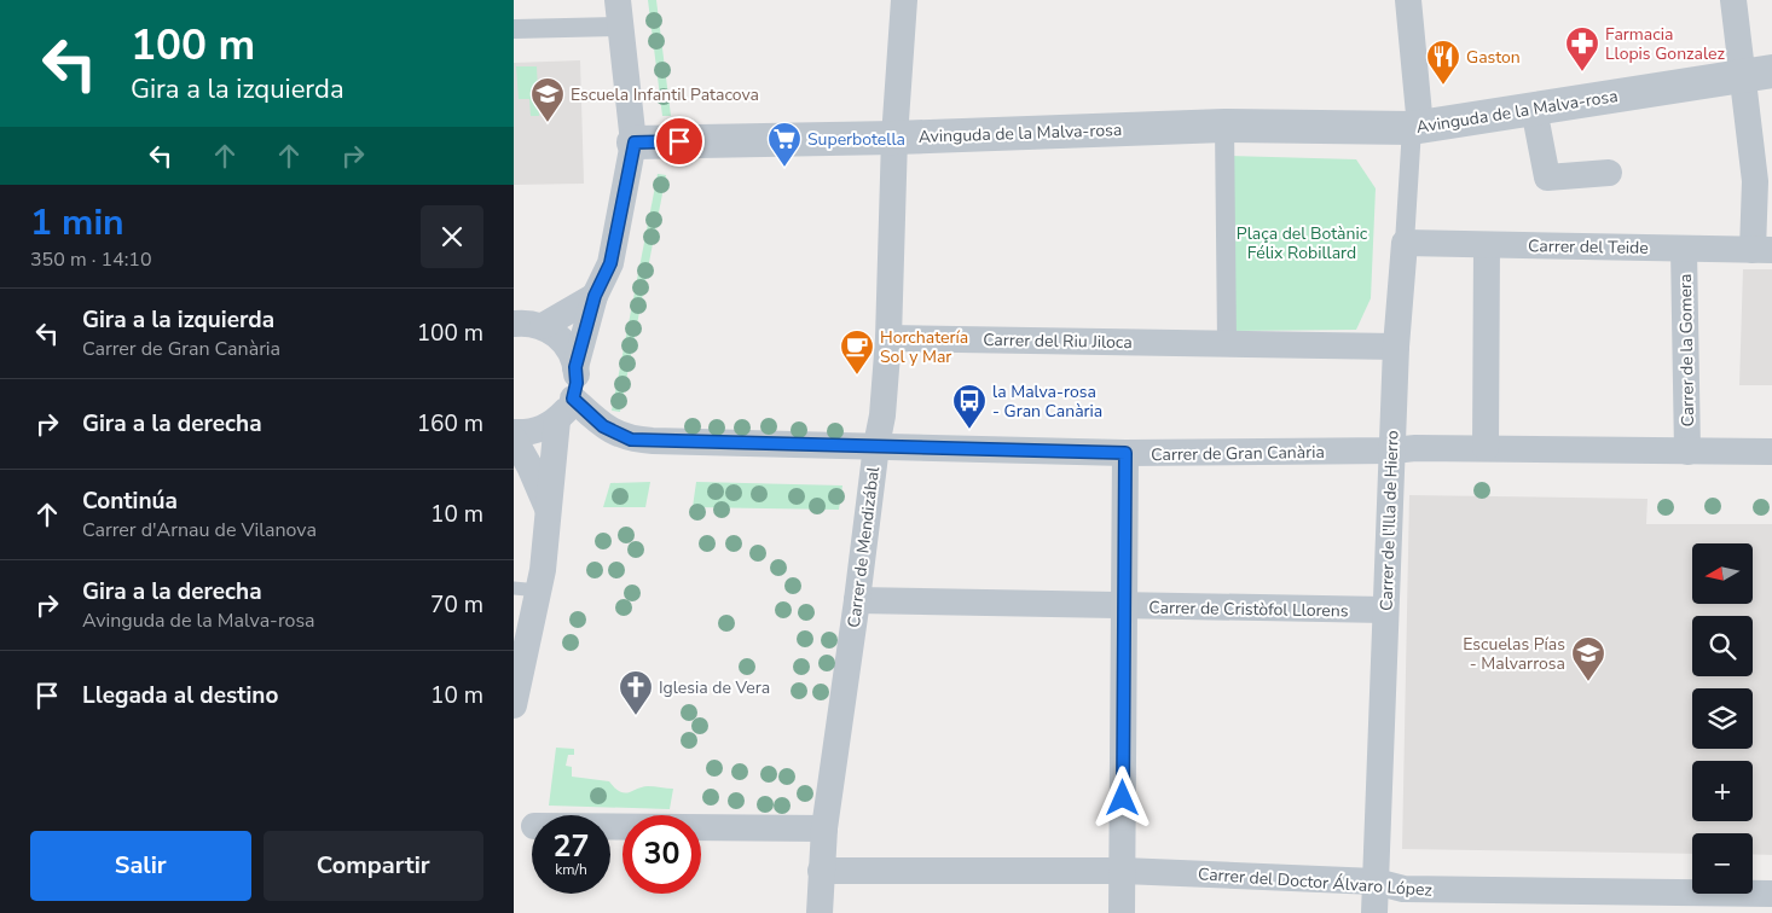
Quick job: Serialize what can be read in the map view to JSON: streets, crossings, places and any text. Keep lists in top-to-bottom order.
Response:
{
  "streets": {
    "street": [
      "Avinguda de la Malva-rosa",
      "Carrer del Teide",
      "Carrer del Riu Jiloca",
      "Carrer de la Gomera",
      "Carrer de Gran Canària",
      "Carrer de l'Illa de Hierro",
      "Carrer de Mendizábal",
      "Carrer de Cristòfol Llorens",
      "Carrer del Doctor Álvaro López"
    ]
  },
  "crossings": [
    ["Avinguda de la Malva-rosa", "Carrer de l'Illa de Hierro"],
    ["Avinguda de la Malva-rosa", "Carrer de Mendizábal"],
    ["Carrer del Teide", "Carrer de la Gomera"],
    ["Carrer del Teide", "Carrer de l'Illa de Hierro"],
    ["Carrer del Riu Jiloca", "Carrer de l'Illa de Hierro"],
    ["Carrer del Riu Jiloca", "Carrer de Mendizábal"],
    ["Carrer de la Gomera", "Carrer de Gran Canària"],
    ["Carrer de Gran Canària", "Carrer de l'Illa de Hierro"],
    ["Carrer de Gran Canària", "Carrer de Mendizábal"],
    ["Carrer de l'Illa de Hierro", "Carrer de Cristòfol Llorens"],
    ["Carrer de l'Illa de Hierro", "Carrer del Doctor Álvaro López"],
    ["Carrer de Mendizábal", "Carrer de Cristòfol Llorens"],
    ["Carrer de Mendizábal", "Carrer del Doctor Álvaro López"]
  ],
  "parks": ["Plaça del Botànic Félix Robillard"],
  "places": {
    "pharmacy": ["Farmacia Llopis Gonzalez"],
    "restaurant": ["Gaston"],
    "school or university": ["Escuela Infantil Patacova", "Escuelas Pías - Malvarrosa"],
    "supermarket": ["Superbotella"],
    "cafe": ["Horchatería Sol y Mar"],
    "bus stop": ["la Malva-rosa - Gran Canària"],
    "church": ["Iglesia de Vera"]
  },
  "north": "left",
  "page": {
    "turn": ["100 m", "Gira a la izquierda"],
    "heading": ["1 min", "350 m · 14:10"],
    "list": [
      {
        "name": "Gira a la izquierda",
        "note": "Carrer de Gran Canària",
        "value": "100 m"
      },
      {
        "name": "Gira a la derecha",
        "value": "160 m"
      },
      {
        "name": "Continúa",
        "note": "Carrer d'Arnau de Vilanova",
        "value": "10 m"
      },
      {
        "name": "Gira a la derecha",
        "note": "Avinguda de la Malva-rosa",
        "value": "70 m"
      },
      {
        "name": "Llegada al destino",
        "value": "10 m"
      }
    ],
    "map_buttons": ["+", "−"],
    "speed": "27 km/h",
    "limit": "30",
    "buttons": ["Salir", "Compartir"]
  }
}
